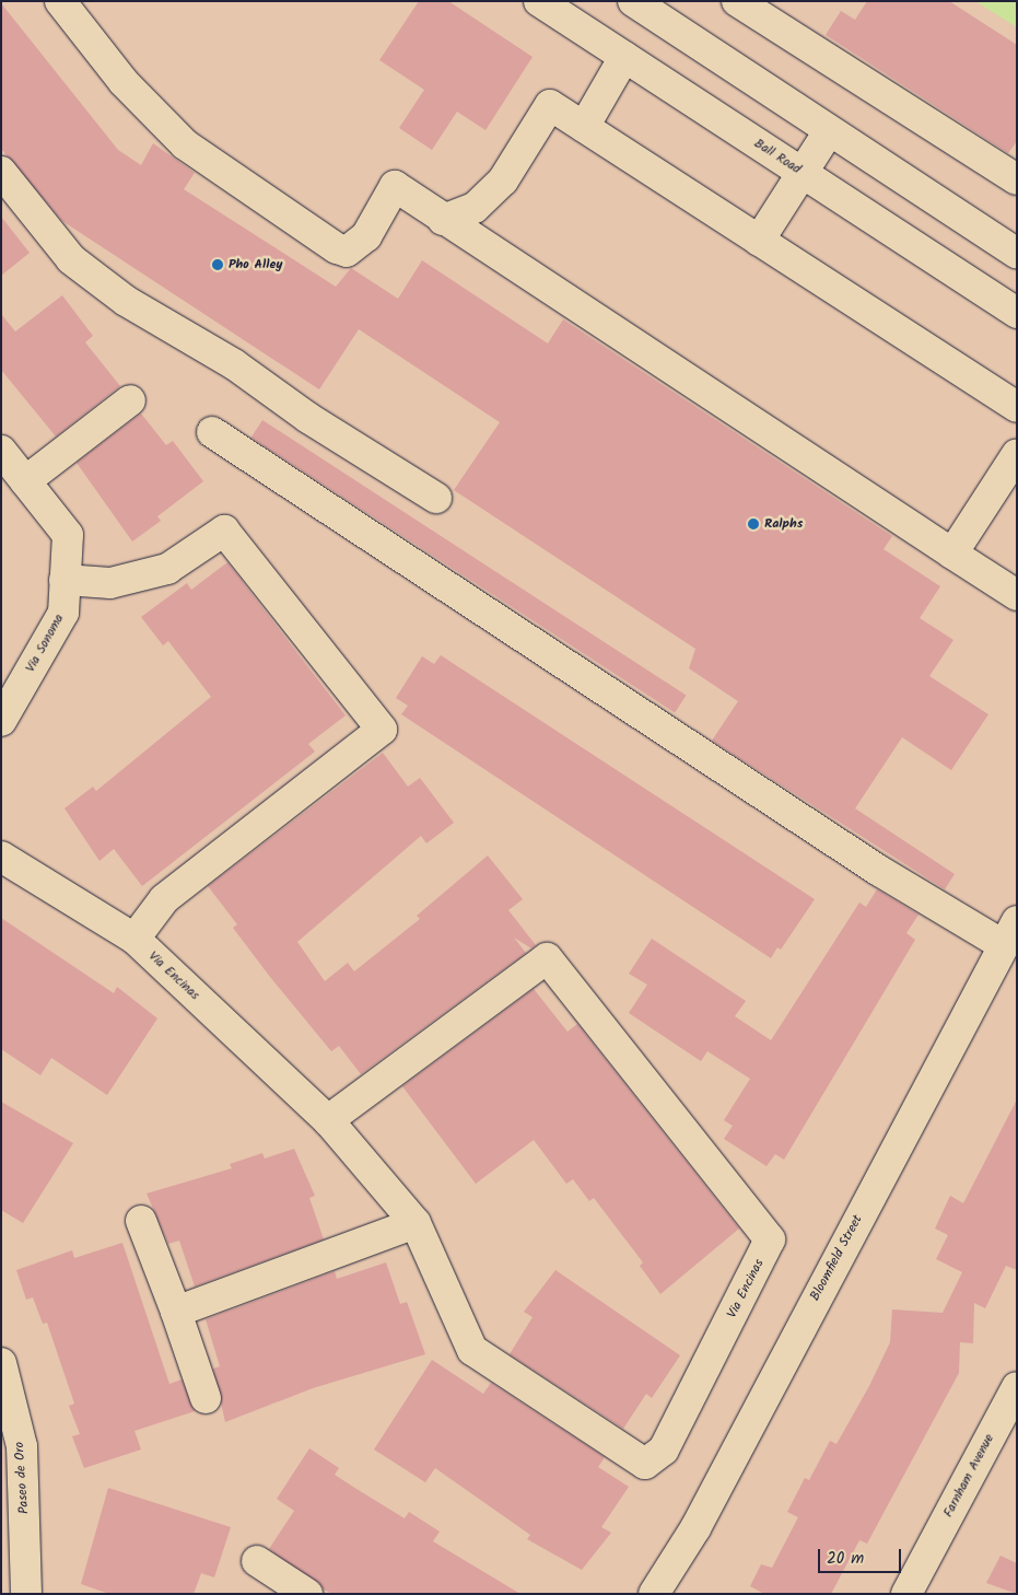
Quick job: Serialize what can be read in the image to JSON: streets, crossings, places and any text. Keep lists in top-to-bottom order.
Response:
{
  "streets": {
    "street": [
      "Ball Road",
      "Via Sonoma",
      "Via Encinas",
      "Bloomfield Street",
      "Farnham Avenue",
      "Paseo de Oro"
    ]
  },
  "places": ["Pho Alley", "Ralphs"],
  "scale_bar": "20 m"
}
